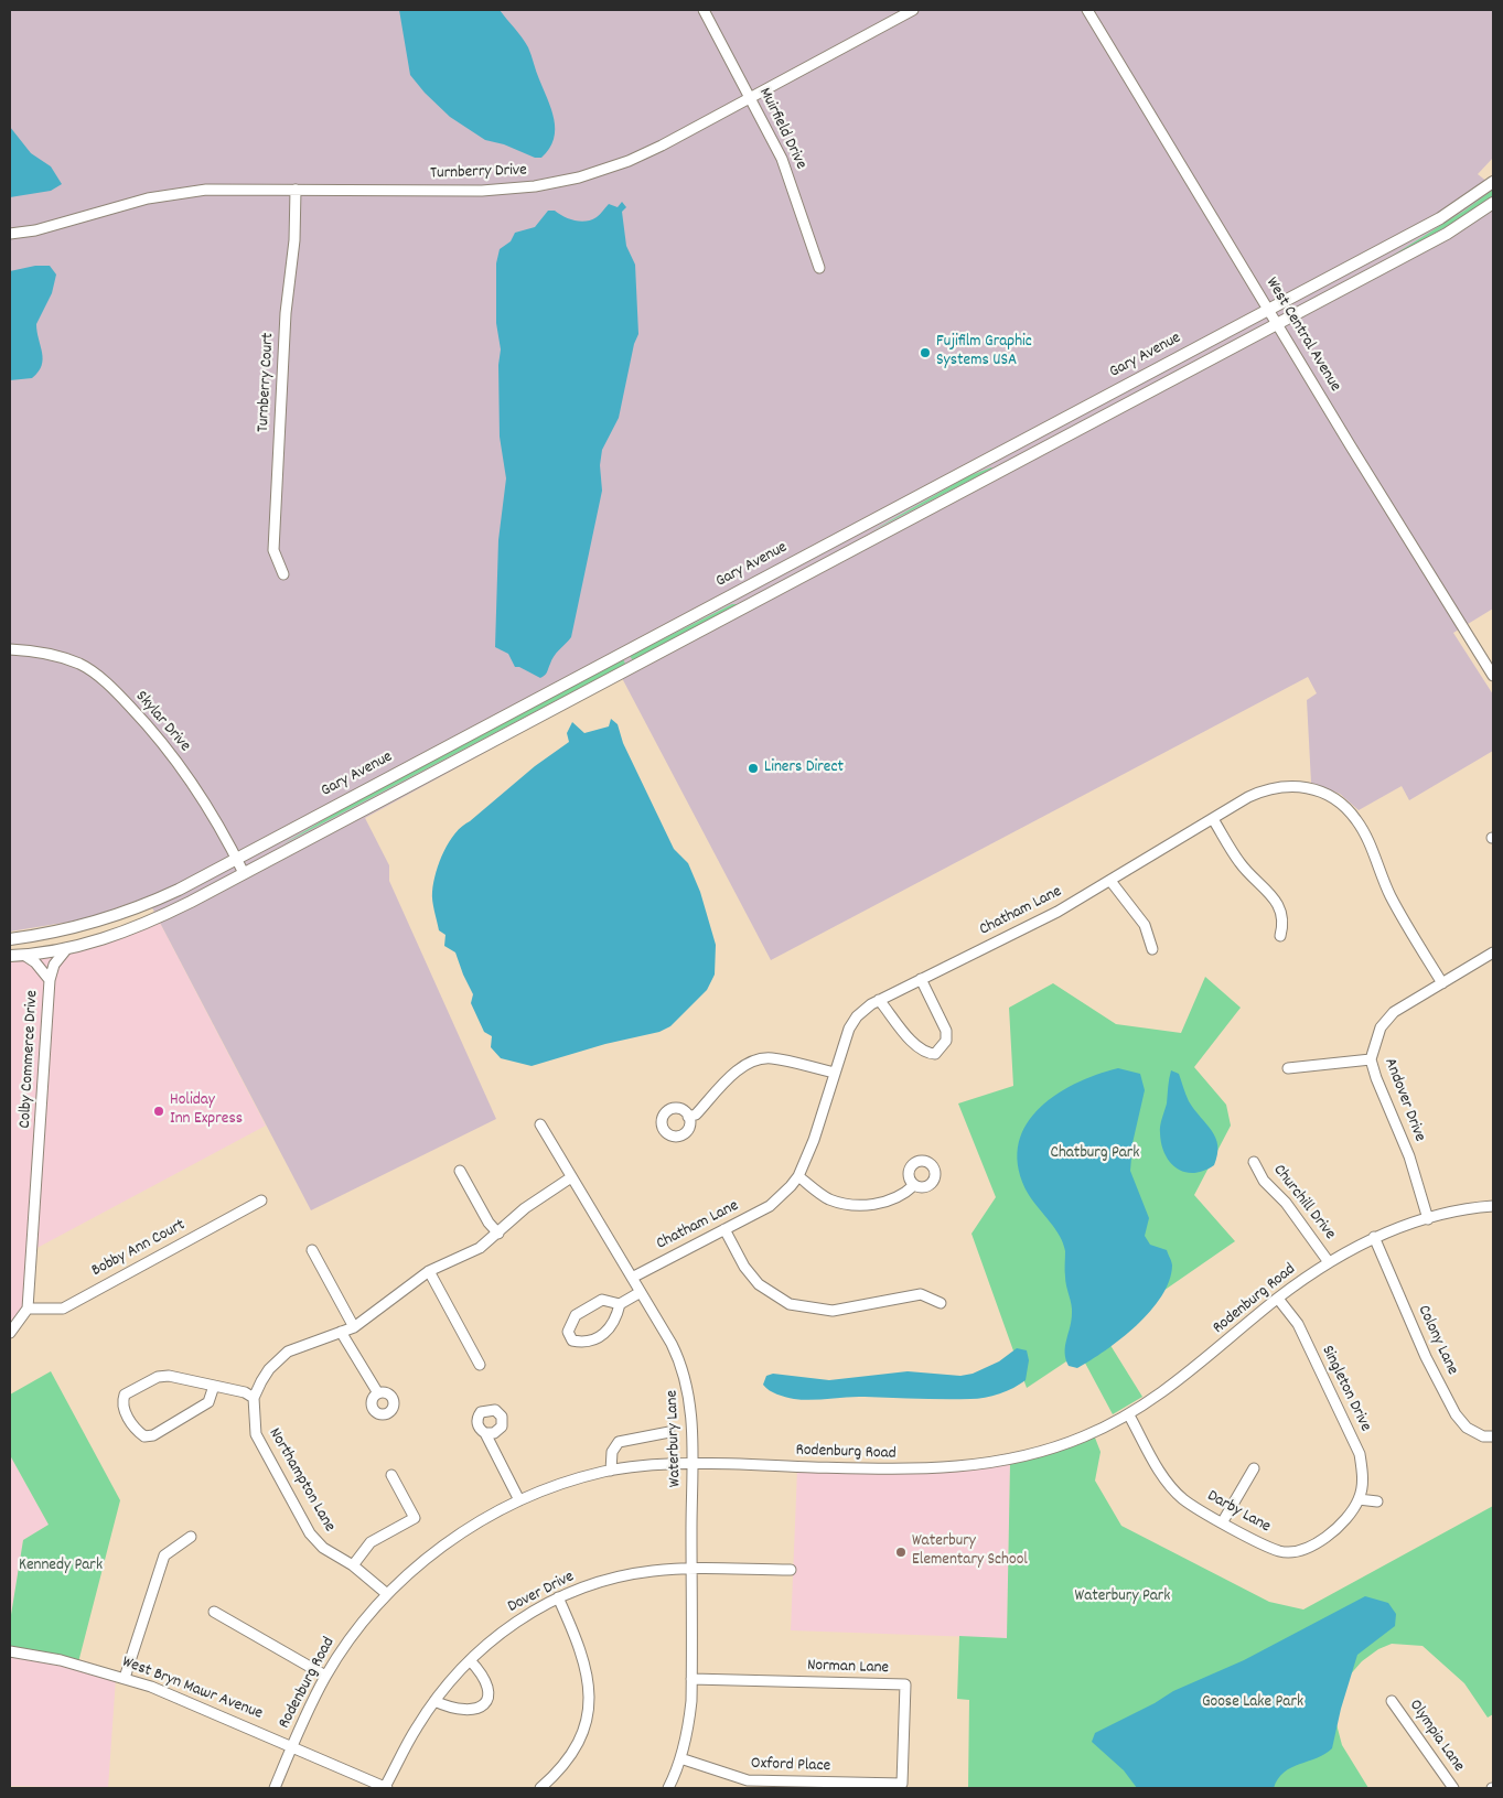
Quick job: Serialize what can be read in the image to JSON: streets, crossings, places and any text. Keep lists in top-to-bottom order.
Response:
{
  "streets": {
    "main road": ["Gary Avenue"],
    "street": [
      "Muirfield Drive",
      "Turnberry Drive",
      "West Central Avenue",
      "Turnberry Court",
      "Skylar Drive",
      "Chatham Lane",
      "Colby Commerce Drive",
      "Andover Drive",
      "Churchill Drive",
      "Bobby Ann Court",
      "Rodenburg Road",
      "Colony Lane",
      "Singleton Drive",
      "Waterbury Lane",
      "Northampton Lane",
      "Darby Lane",
      "Dover Drive",
      "Norman Lane",
      "West Bryn Mawr Avenue",
      "Olympia Lane",
      "Oxford Place"
    ]
  },
  "crossings": [
    ["Muirfield Drive", "Turnberry Drive"],
    ["Turnberry Drive", "Turnberry Court"],
    ["West Central Avenue", "Gary Avenue"],
    ["Gary Avenue", "Skylar Drive"],
    ["Gary Avenue", "Colby Commerce Drive"],
    ["Chatham Lane", "Andover Drive"],
    ["Chatham Lane", "Waterbury Lane"],
    ["Colby Commerce Drive", "Bobby Ann Court"],
    ["Andover Drive", "Rodenburg Road"],
    ["Churchill Drive", "Rodenburg Road"],
    ["Rodenburg Road", "Colony Lane"],
    ["Rodenburg Road", "Singleton Drive"],
    ["Rodenburg Road", "Waterbury Lane"],
    ["Rodenburg Road", "Northampton Lane"],
    ["Rodenburg Road", "Darby Lane"],
    ["Rodenburg Road", "West Bryn Mawr Avenue"],
    ["Singleton Drive", "Darby Lane"],
    ["Waterbury Lane", "Dover Drive"],
    ["Waterbury Lane", "Norman Lane"],
    ["Waterbury Lane", "Oxford Place"],
    ["Dover Drive", "West Bryn Mawr Avenue"],
    ["Norman Lane", "Oxford Place"]
  ],
  "parks": [
    "Chatburg Park",
    "Kennedy Park",
    "Waterbury Park",
    "Goose Lake Park"
  ],
  "places": [
    "Fujifilm Graphic Systems USA",
    "Liners Direct",
    "Holiday Inn Express",
    "Waterbury Elementary School"
  ]
}
